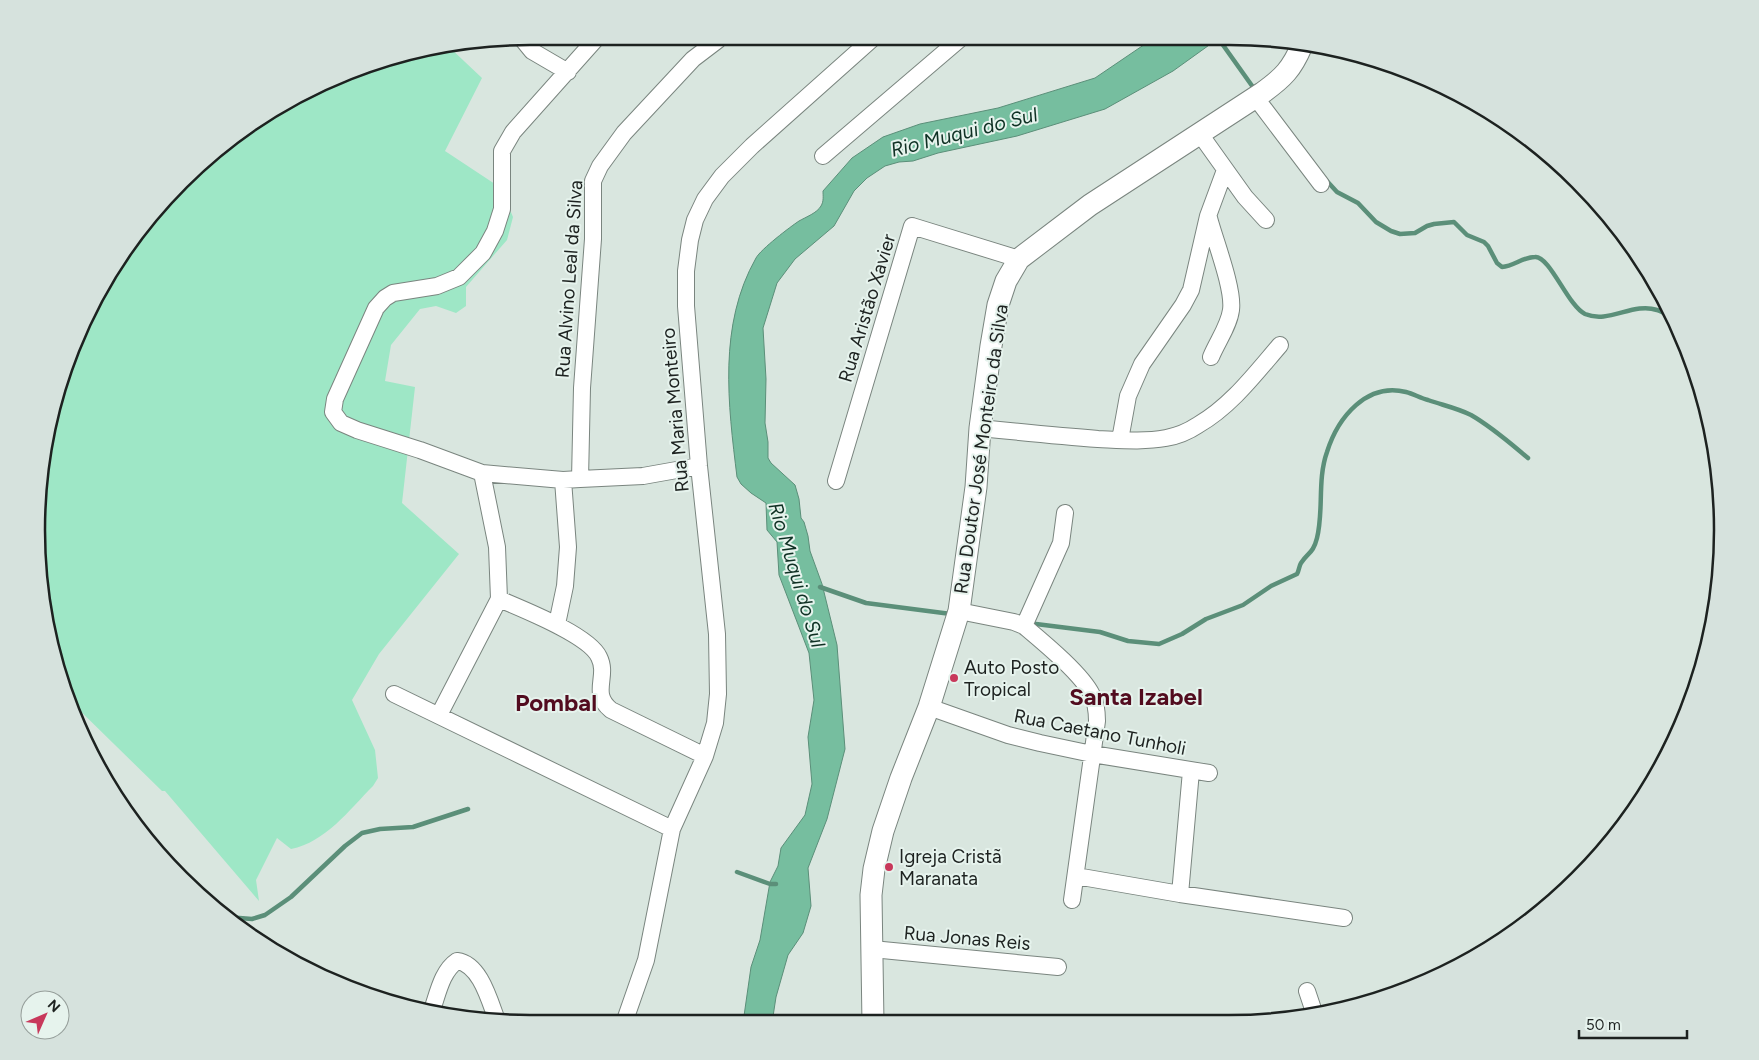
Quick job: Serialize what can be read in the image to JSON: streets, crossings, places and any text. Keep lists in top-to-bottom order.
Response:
{
  "streets": {
    "main road": ["Rua Doutor José Monteiro da Silva"],
    "street": [
      "Rua Alvino Leal da Silva",
      "Rua Aristão Xavier",
      "Rua Maria Monteiro",
      "Rua Caetano Tunholi",
      "Rua Jonas Reis"
    ]
  },
  "crossings": [
    ["Rua Aristão Xavier", "Rua Doutor José Monteiro da Silva"],
    ["Rua Doutor José Monteiro da Silva", "Rua Caetano Tunholi"],
    ["Rua Doutor José Monteiro da Silva", "Rua Jonas Reis"]
  ],
  "districts": ["Santa Izabel", "Pombal"],
  "water": ["Rio Muqui do Sul"],
  "places": ["Auto Posto Tropical", "Igreja Cristã Maranata"],
  "scale_bar": "50 m",
  "north": "top right"
}
